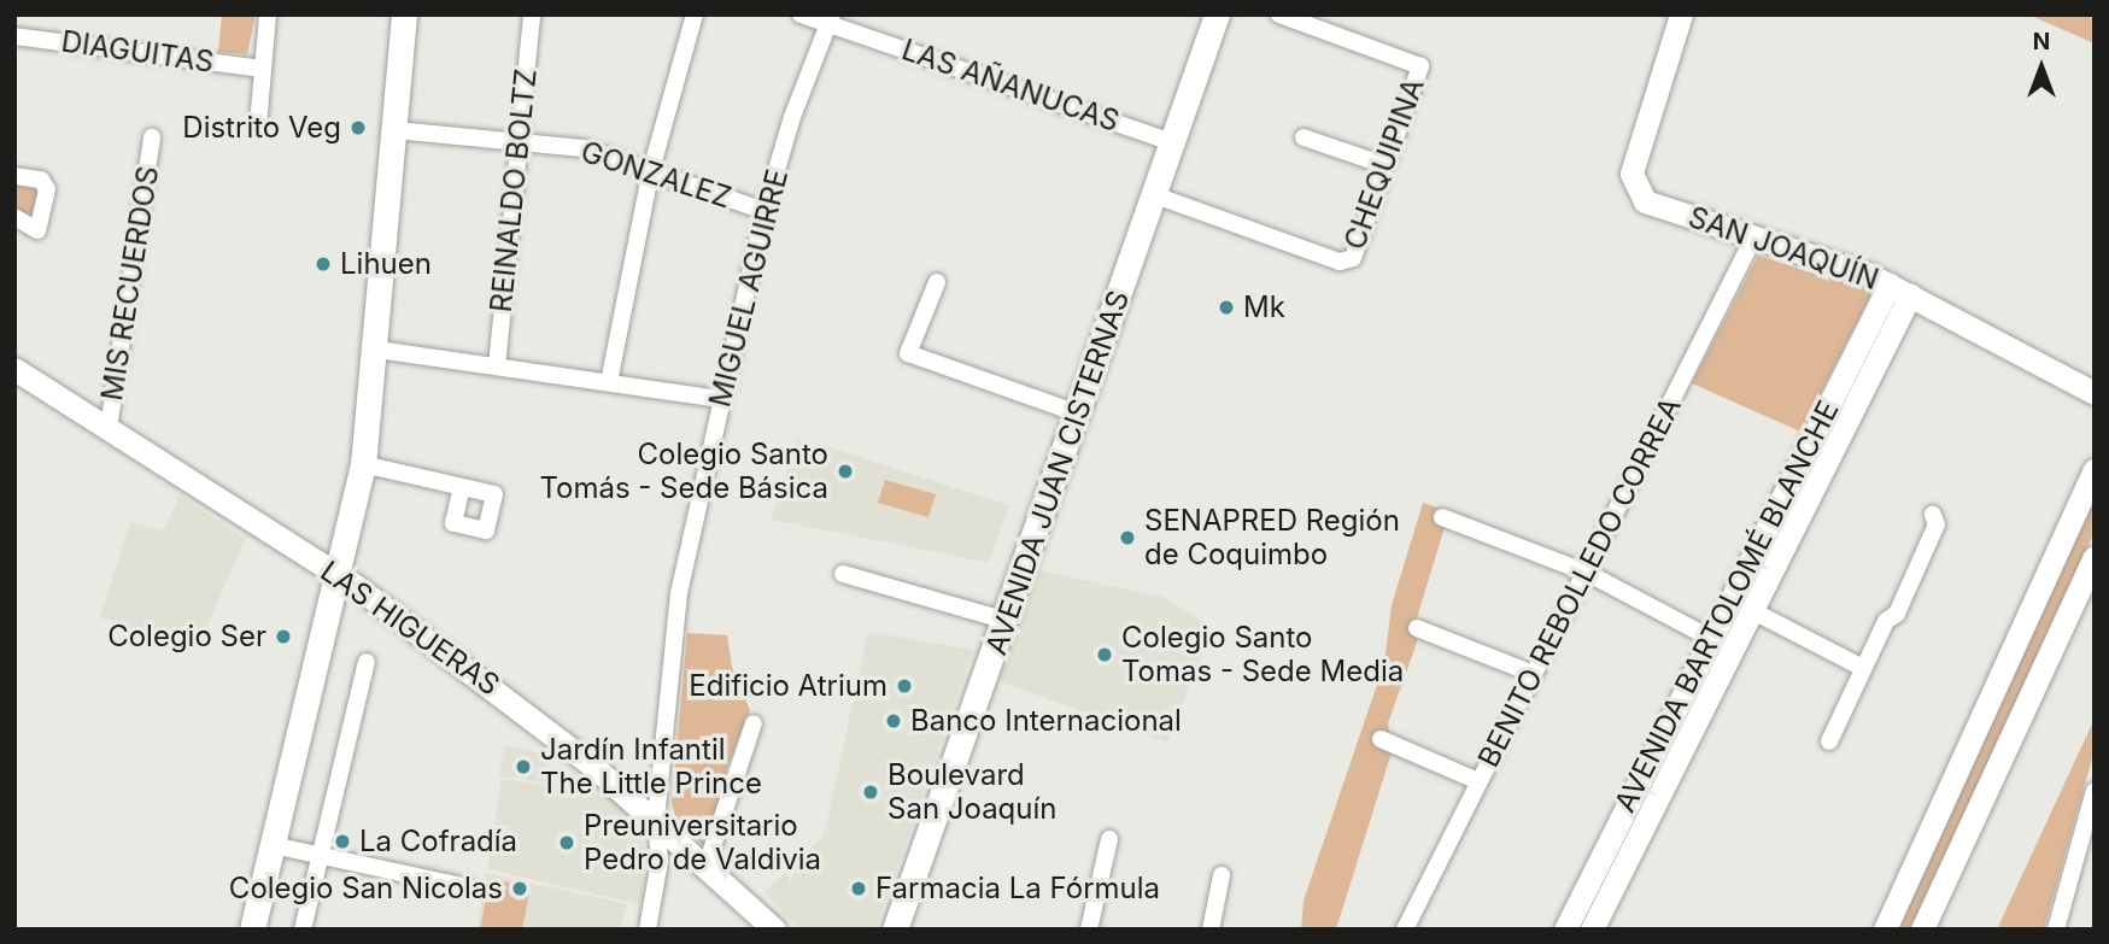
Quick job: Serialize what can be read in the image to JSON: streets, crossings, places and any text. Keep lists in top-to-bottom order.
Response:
{
  "streets": {
    "main road": [
      "SAN JOAQUÍN",
      "AVENIDA JUAN CISTERNAS",
      "AVENIDA BARTOLOMÉ BLANCHE",
      "LAS HIGUERAS"
    ],
    "street": [
      "DIAGUITAS",
      "LAS AÑANUCAS",
      "CHEQUIPINA",
      "GONZALEZ",
      "REINALDO BOLTZ",
      "MIS RECUERDOS",
      "MIGUEL AGUIRRE",
      "BENITO REBOLLEDO CORREA"
    ]
  },
  "crossings": [
    ["LAS AÑANUCAS", "MIGUEL AGUIRRE"],
    ["LAS AÑANUCAS", "AVENIDA JUAN CISTERNAS"],
    ["CHEQUIPINA", "AVENIDA JUAN CISTERNAS"],
    ["GONZALEZ", "REINALDO BOLTZ"],
    ["GONZALEZ", "MIGUEL AGUIRRE"],
    ["SAN JOAQUÍN", "BENITO REBOLLEDO CORREA"],
    ["SAN JOAQUÍN", "AVENIDA BARTOLOMÉ BLANCHE"],
    ["MIS RECUERDOS", "LAS HIGUERAS"],
    ["MIGUEL AGUIRRE", "LAS HIGUERAS"]
  ],
  "places": [
    "Distrito Veg",
    "Lihuen",
    "Mk",
    "Colegio Santo Tomás - Sede Básica",
    "SENAPRED Región de Coquimbo",
    "Colegio Ser",
    "Colegio Santo Tomas - Sede Media",
    "Edificio Atrium",
    "Banco Internacional",
    "Jardín Infantil The Little Prince",
    "Boulevard San Joaquín",
    "La Cofradía",
    "Preuniversitario Pedro de Valdivia",
    "Colegio San Nicolas",
    "Farmacia La Fórmula"
  ],
  "north": "top"
}
